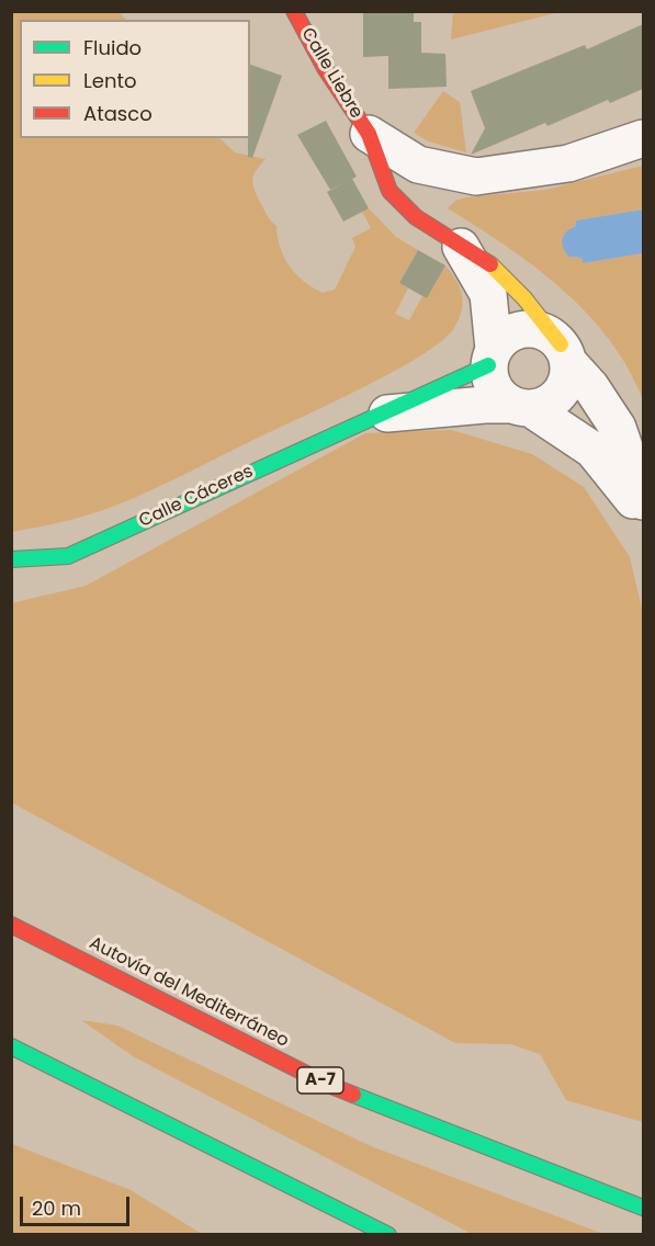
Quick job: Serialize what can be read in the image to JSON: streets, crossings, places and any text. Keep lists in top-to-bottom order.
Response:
{
  "streets": {
    "main road": [
      "Calle Liebre",
      "Calle Cáceres",
      "Autovía del Mediterráneo",
      "A-7"
    ]
  },
  "crossings": [
    ["Calle Liebre", "Calle Cáceres"]
  ],
  "legend": ["Fluido", "Lento", "Atasco"],
  "scale_bar": "20 m"
}
